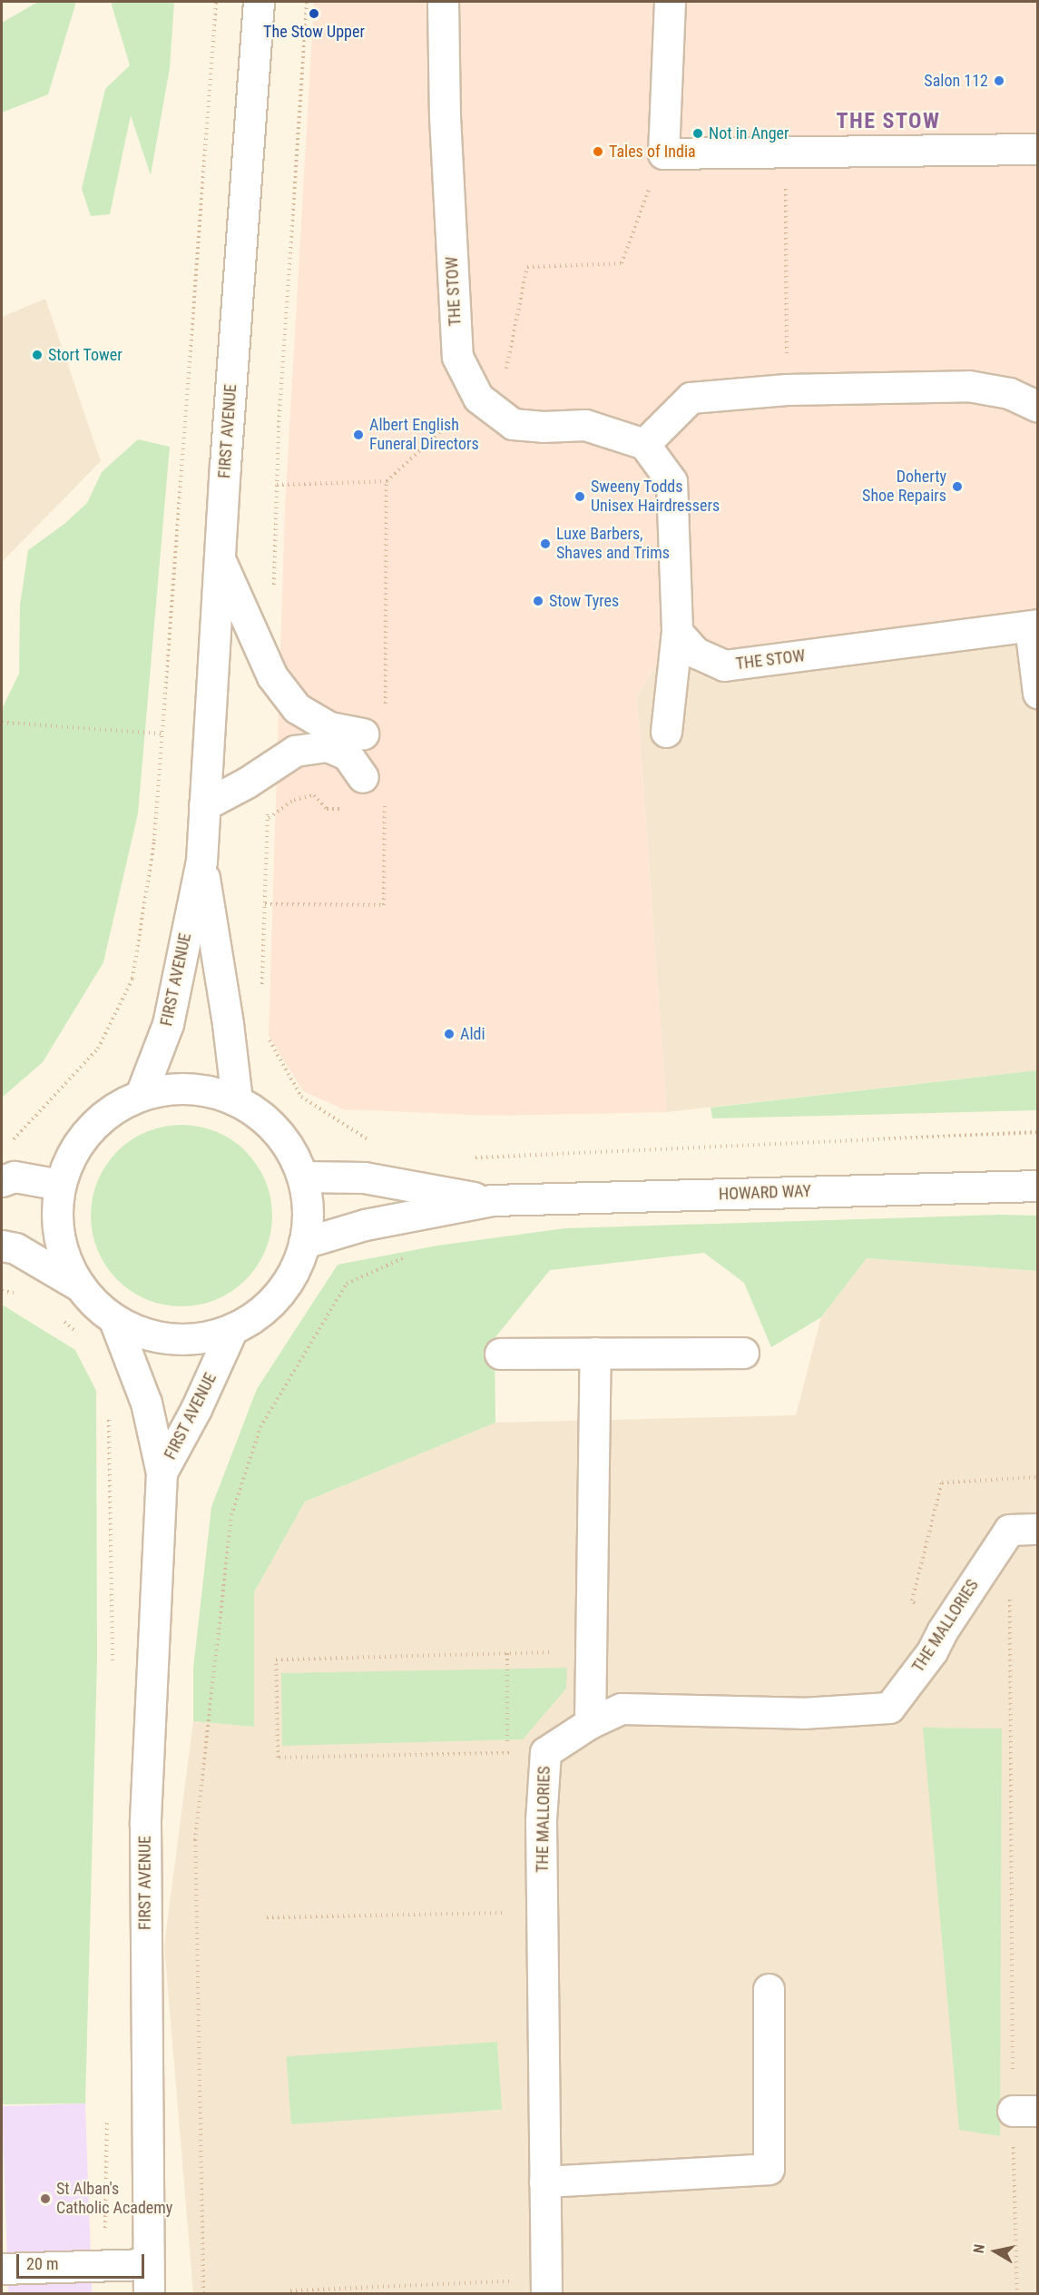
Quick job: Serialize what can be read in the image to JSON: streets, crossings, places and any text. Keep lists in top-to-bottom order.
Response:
{
  "streets": {
    "street": [
      "THE STOW",
      "FIRST AVENUE",
      "HOWARD WAY",
      "THE MALLORIES"
    ]
  },
  "districts": ["THE STOW"],
  "places": [
    "The Stow Upper",
    "Salon 112",
    "Not in Anger",
    "Tales of India",
    "Stort Tower",
    "Albert English Funeral Directors",
    "Doherty Shoe Repairs",
    "Sweeny Todds Unisex Hairdressers",
    "Luxe Barbers, Shaves and Trims",
    "Stow Tyres",
    "Aldi",
    "St Alban's Catholic Academy"
  ],
  "scale_bar": "20 m",
  "north": "left"
}
